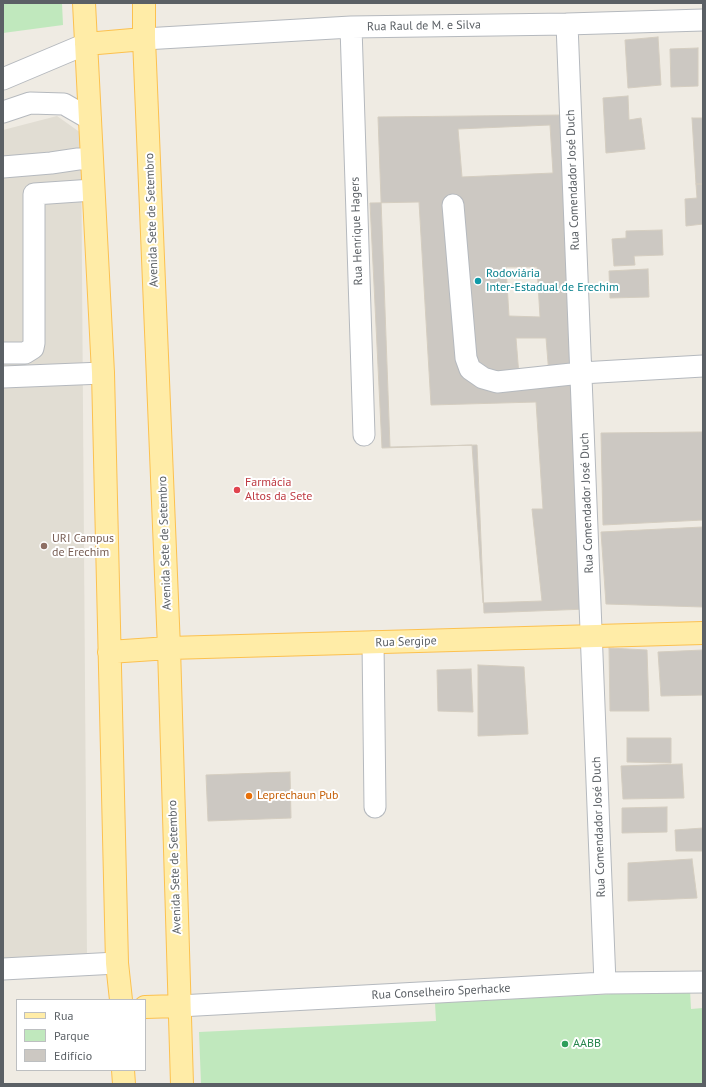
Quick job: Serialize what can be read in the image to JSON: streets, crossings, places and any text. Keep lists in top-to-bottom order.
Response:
{
  "streets": {
    "main road": ["Avenida Sete de Setembro", "Rua Sergipe"],
    "street": [
      "Rua Raul de M. e Silva",
      "Rua Comendador José Duch",
      "Rua Henrique Hagers",
      "Rua Conselheiro Sperhacke"
    ]
  },
  "crossings": [
    ["Rua Raul de M. e Silva", "Rua Comendador José Duch"],
    ["Rua Raul de M. e Silva", "Avenida Sete de Setembro"],
    ["Rua Raul de M. e Silva", "Rua Henrique Hagers"],
    ["Rua Comendador José Duch", "Rua Sergipe"],
    ["Rua Comendador José Duch", "Rua Conselheiro Sperhacke"],
    ["Avenida Sete de Setembro", "Rua Sergipe"],
    ["Avenida Sete de Setembro", "Rua Conselheiro Sperhacke"]
  ],
  "places": [
    "Rodoviária Inter-Estadual de Erechim",
    "Farmácia Altos da Sete",
    "URI Campus de Erechim",
    "Leprechaun Pub",
    "AABB"
  ],
  "legend": ["Rua", "Parque", "Edifício"]
}
